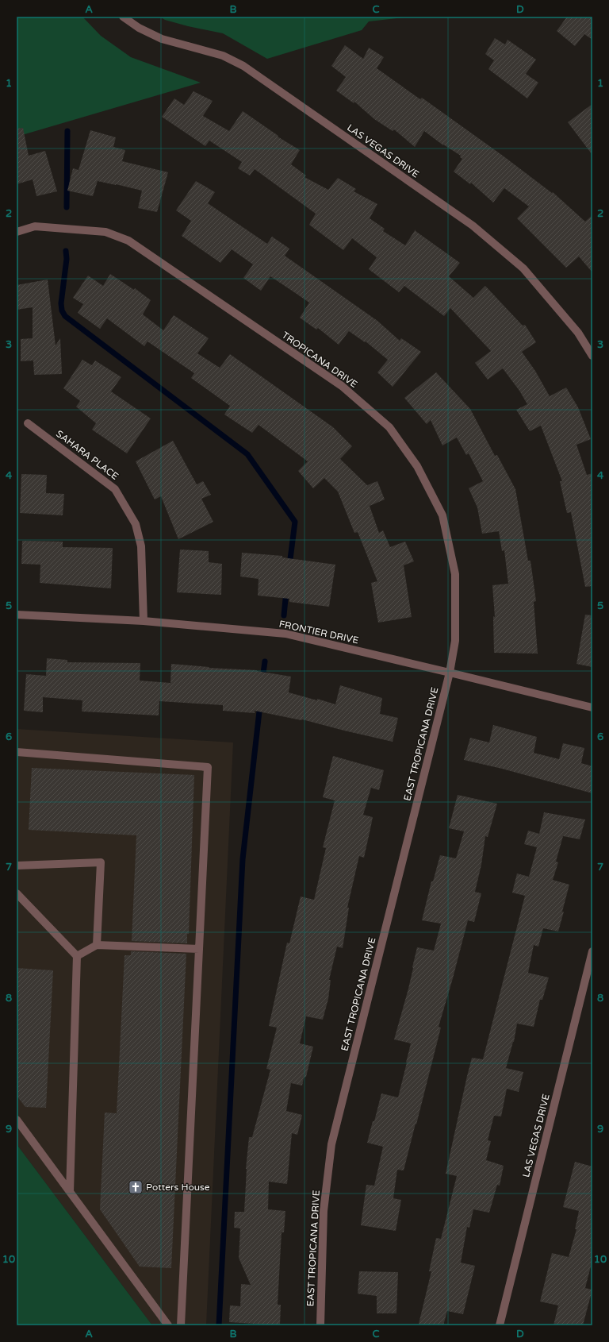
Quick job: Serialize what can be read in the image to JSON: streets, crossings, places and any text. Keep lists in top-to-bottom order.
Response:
{
  "streets": {
    "street": [
      "LAS VEGAS DRIVE",
      "TROPICANA DRIVE",
      "SAHARA PLACE",
      "FRONTIER DRIVE",
      "EAST TROPICANA DRIVE"
    ]
  },
  "crossings": [
    ["TROPICANA DRIVE", "FRONTIER DRIVE"],
    ["TROPICANA DRIVE", "EAST TROPICANA DRIVE"],
    ["SAHARA PLACE", "FRONTIER DRIVE"],
    ["FRONTIER DRIVE", "EAST TROPICANA DRIVE"]
  ],
  "places": {
    "church": ["Potters House"]
  },
  "grid": {
    "columns": [
      "A",
      "B",
      "C",
      "D"
    ],
    "rows": [
      "1",
      "2",
      "3",
      "4",
      "5",
      "6",
      "7",
      "8",
      "9",
      "10"
    ]
  }
}
